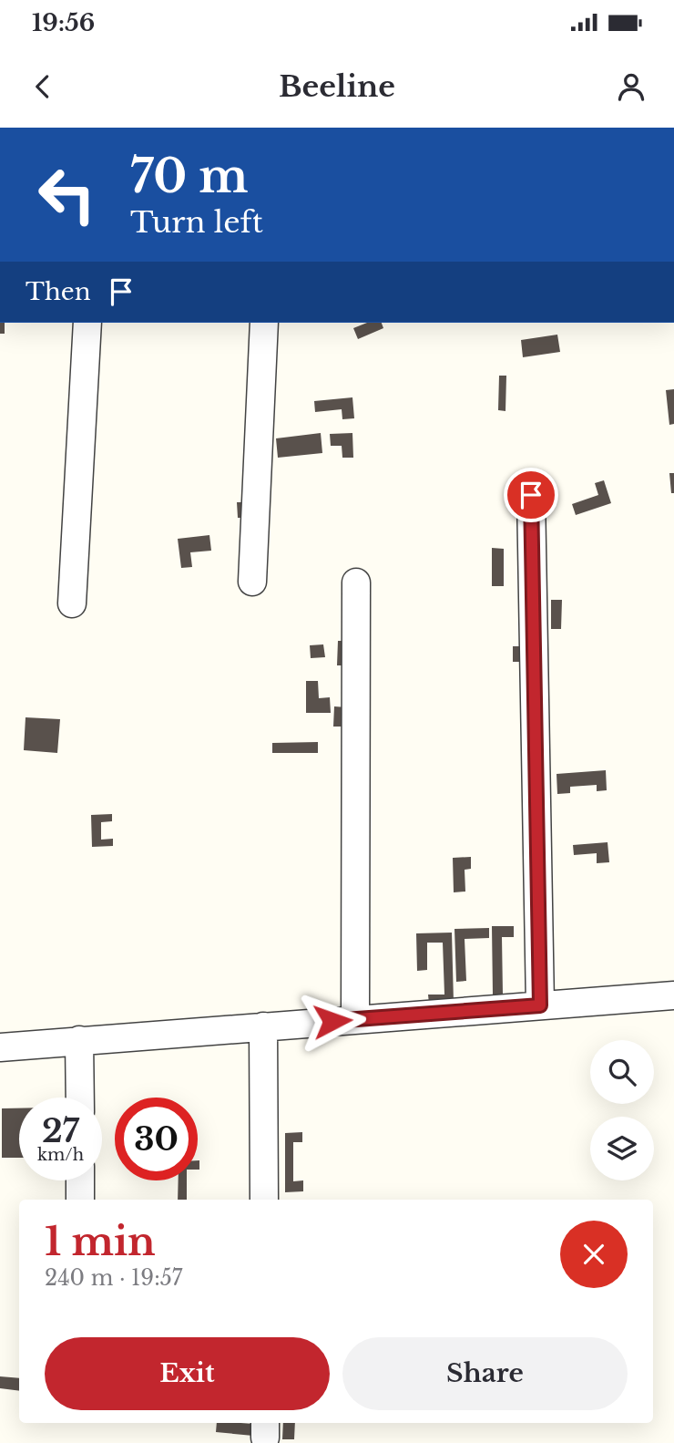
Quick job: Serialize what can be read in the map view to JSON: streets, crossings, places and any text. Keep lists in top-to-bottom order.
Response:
{
  "page": {
    "status": "19:56",
    "header": "Beeline",
    "turn": ["70 m", "Turn left"],
    "then": "Then",
    "speed": "27 km/h",
    "limit": "30",
    "heading": ["1 min", "240 m · 19:57"],
    "buttons": ["Exit", "Share"]
  }
}
